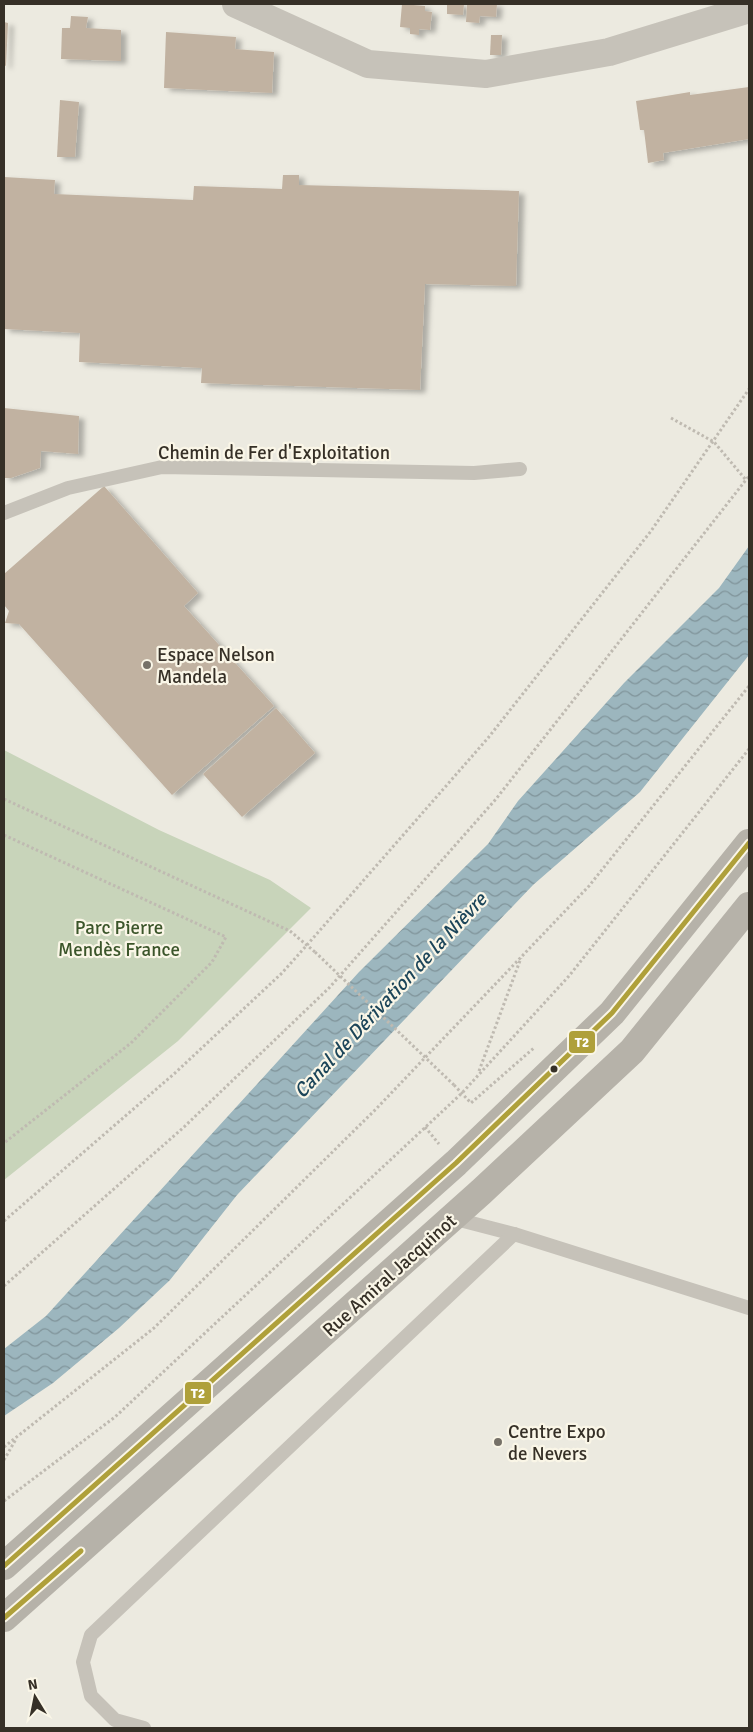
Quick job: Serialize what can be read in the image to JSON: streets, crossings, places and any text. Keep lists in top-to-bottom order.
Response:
{
  "streets": {
    "main road": ["Rue Amiral Jacquinot"],
    "lane": ["Chemin de Fer d'Exploitation"]
  },
  "water": ["Canal de Dérivation de la Nièvre"],
  "parks": ["Parc Pierre Mendès France"],
  "places": ["Espace Nelson Mandela", "Centre Expo de Nevers"],
  "lines": ["transit line T2"],
  "north": "top"
}
